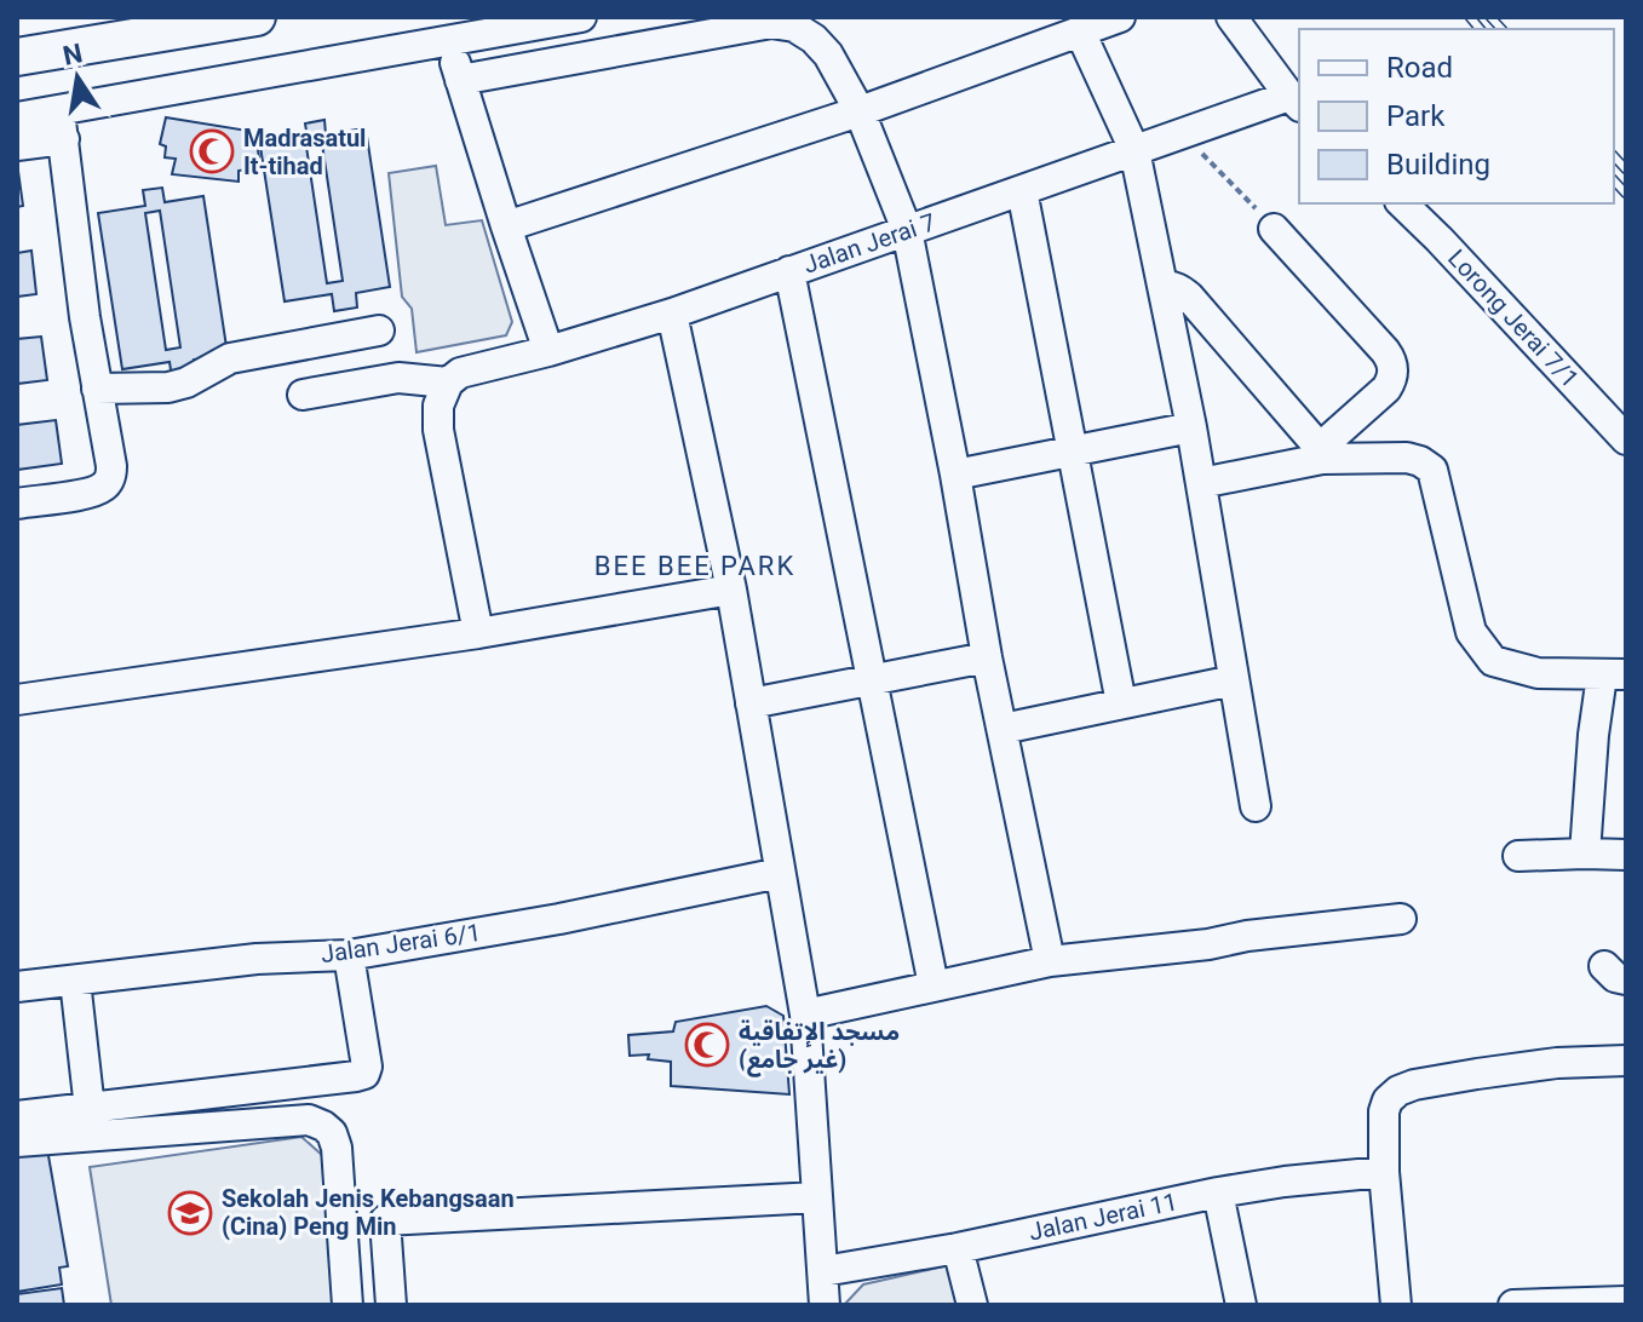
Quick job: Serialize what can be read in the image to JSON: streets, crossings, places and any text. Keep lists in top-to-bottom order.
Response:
{
  "streets": {
    "street": [
      "Jalan Jerai 7",
      "Lorong Jerai 7/1",
      "Jalan Jerai 6/1",
      "Jalan Jerai 11"
    ]
  },
  "districts": ["BEE BEE PARK"],
  "places": {
    "mosque": ["Madrasatul It-tihad", "مسجد الإتفاقية (غير جامع)"],
    "school or university": ["Sekolah Jenis Kebangsaan (Cina) Peng Min"]
  },
  "legend": ["Road", "Park", "Building"],
  "north": "top"
}
